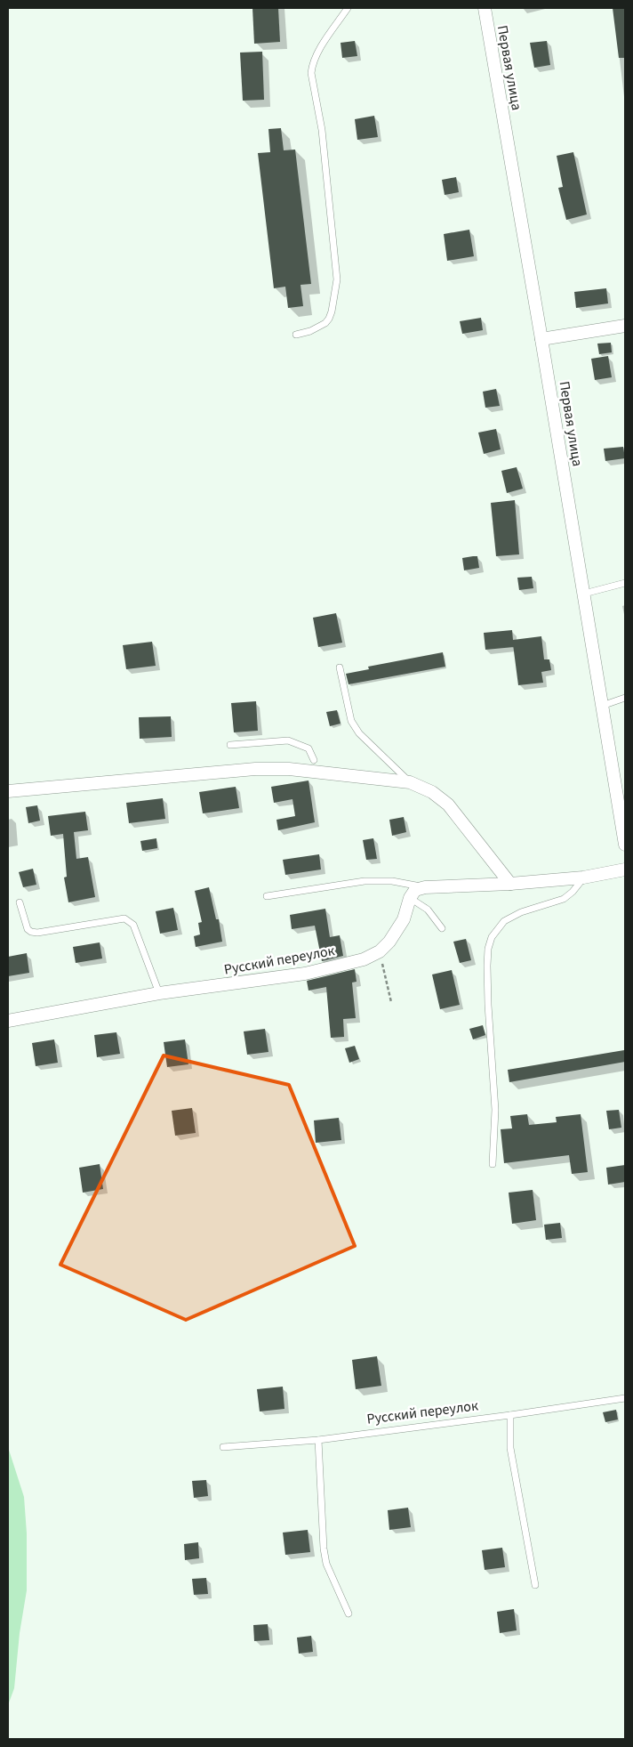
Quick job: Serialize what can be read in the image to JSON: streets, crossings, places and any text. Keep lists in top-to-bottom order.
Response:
{
  "streets": {
    "street": ["Первая улица", "Русский переулок"]
  }
}
